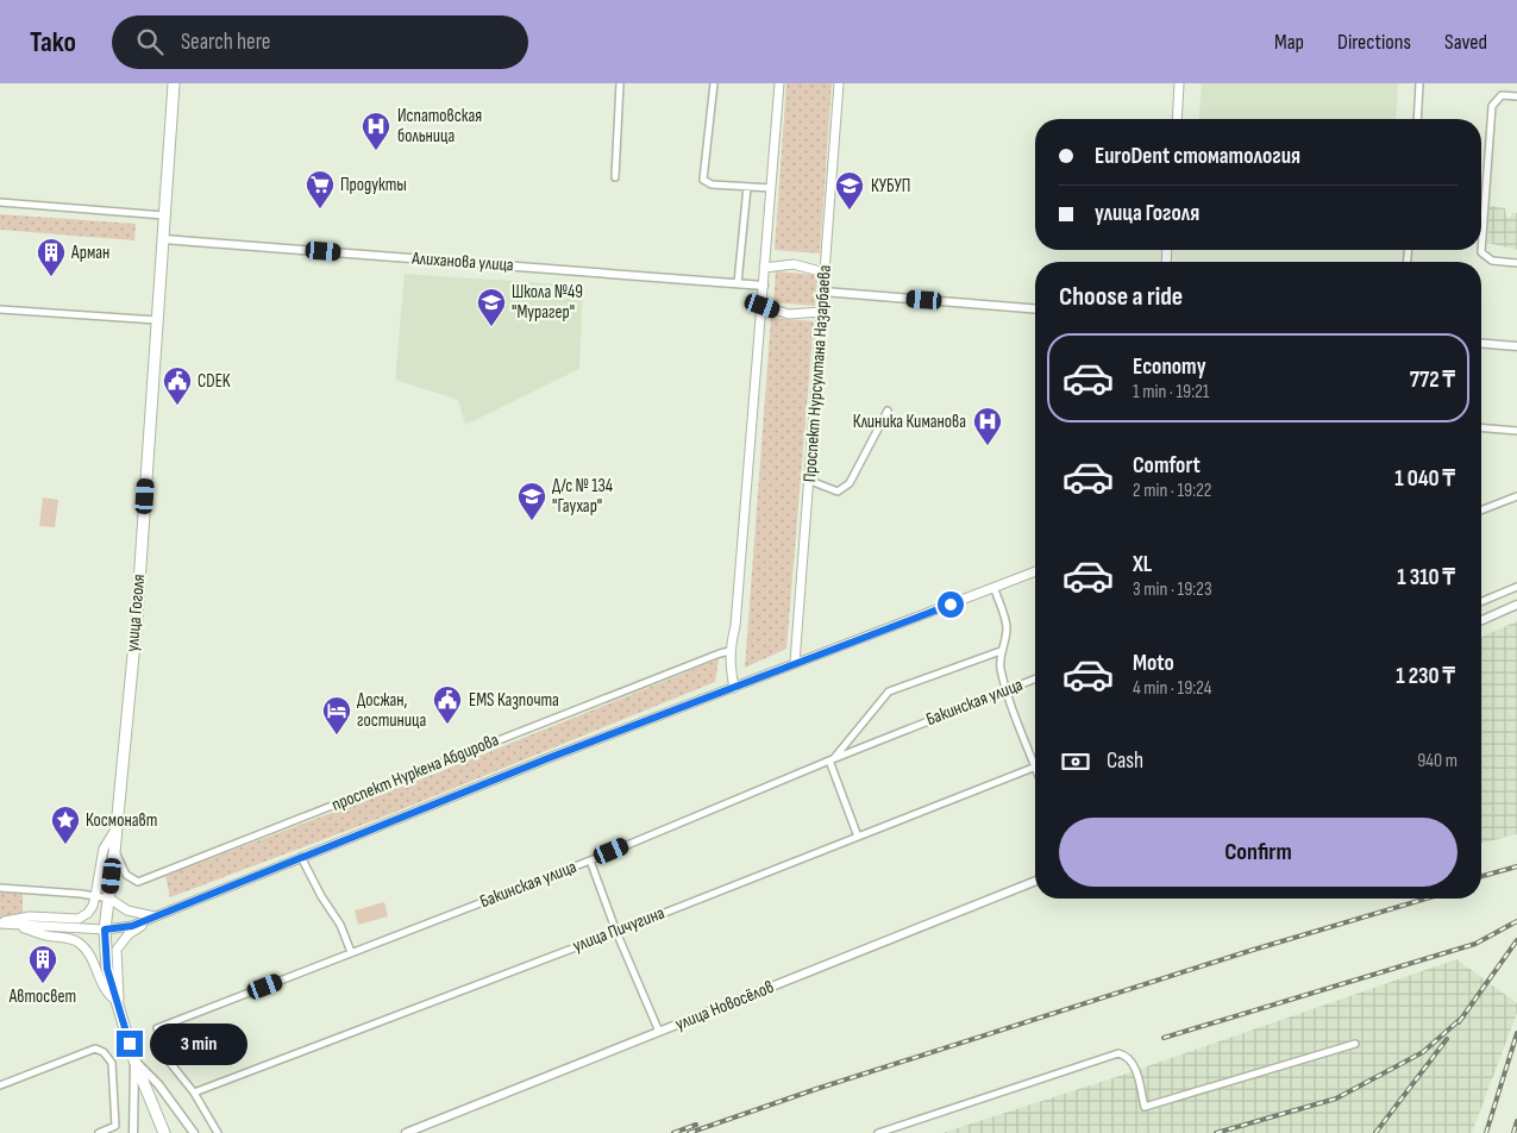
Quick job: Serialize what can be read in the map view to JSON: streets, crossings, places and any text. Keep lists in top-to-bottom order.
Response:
{
  "streets": {
    "highway": ["улица Гоголя"],
    "main road": ["Проспект Нурсултана Назарбаева", "проспект Нуркена Абдирова"],
    "street": [
      "Алиханова улица",
      "Бакинская улица",
      "улица Пичугина",
      "улица Новосёлов"
    ]
  },
  "crossings": [
    ["Алиханова улица", "улица Гоголя"],
    ["Проспект Нурсултана Назарбаева", "проспект Нуркена Абдирова"],
    ["улица Гоголя", "проспект Нуркена Абдирова"],
    ["Бакинская улица", "улица Пичугина"]
  ],
  "places": {
    "hospital": ["Испатовская больница", "Клиника Киманова"],
    "supermarket": ["Продукты"],
    "school or university": ["КУБУП", "Школа №49 \"Мурагер\"", "Д/с № 134 \"Гаухар\""],
    "building": ["Арман", "Автосвет"],
    "public building": ["CDEK", "EMS Казпочта"],
    "hotel": ["Досжан, гостиница"],
    "place": ["Космонавт"]
  },
  "page": {
    "header": "Tako",
    "search": "Search here",
    "nav": ["Map", "Directions", "Saved"],
    "banner": ["EuroDent стоматология", "улица Гоголя"],
    "heading": "Choose a ride",
    "list": [
      {
        "name": "Economy",
        "note": "1 min · 19:21",
        "value": "772 ₸"
      },
      {
        "name": "Comfort",
        "note": "2 min · 19:22",
        "value": "1 040 ₸"
      },
      {
        "name": "XL",
        "note": "3 min · 19:23",
        "value": "1 310 ₸"
      },
      {
        "name": "Moto",
        "note": "4 min · 19:24",
        "value": "1 230 ₸"
      }
    ],
    "pay": ["Cash", "940 m"],
    "buttons": "Confirm",
    "bubble": "3 min"
  }
}
